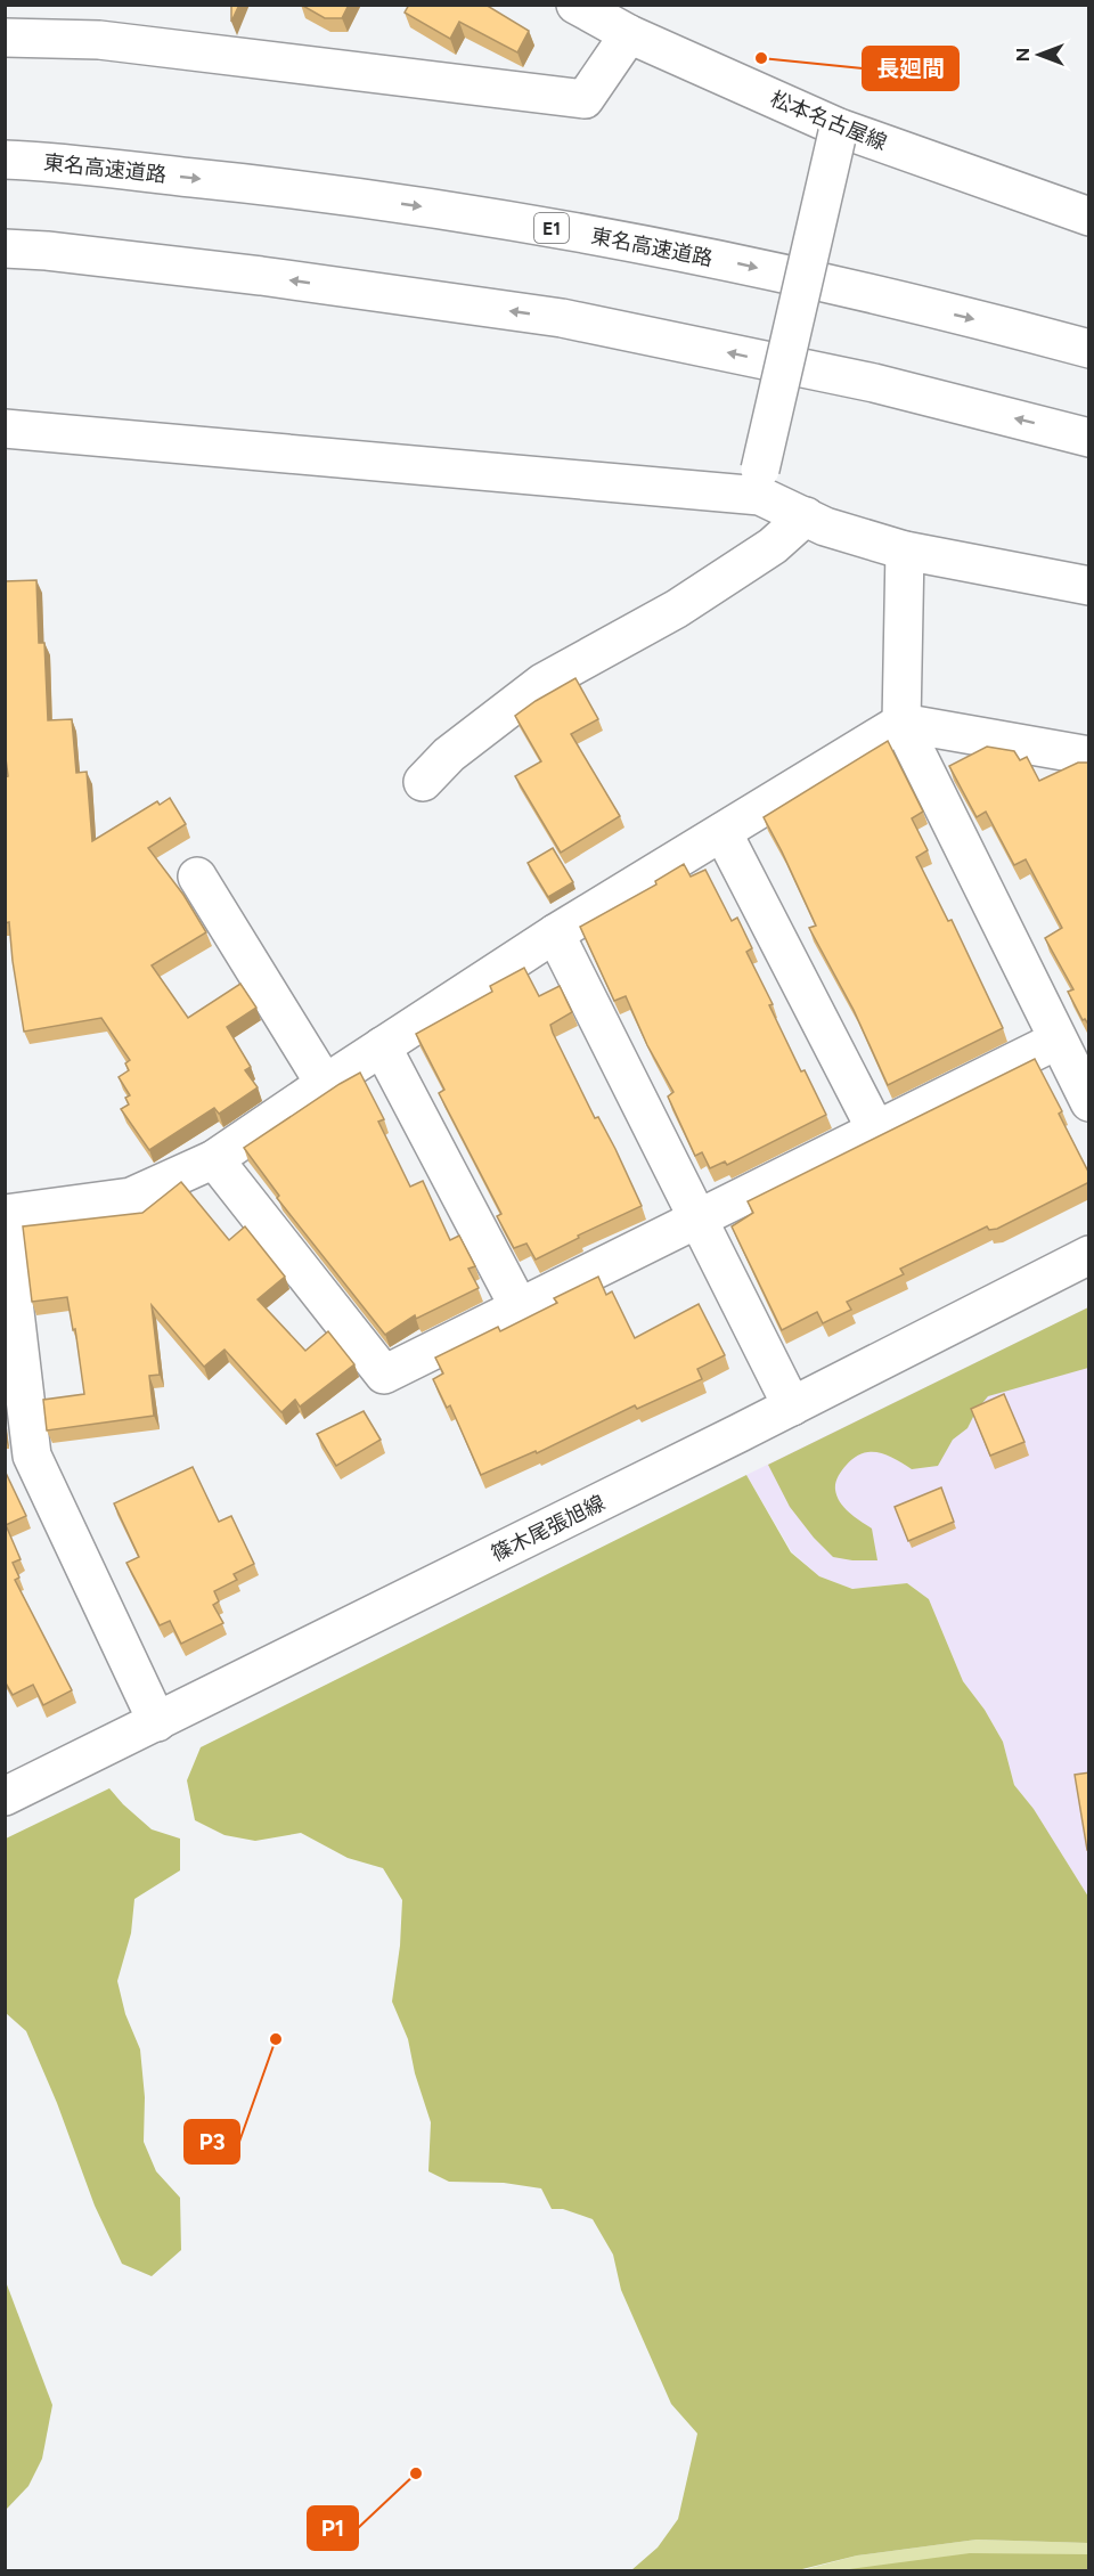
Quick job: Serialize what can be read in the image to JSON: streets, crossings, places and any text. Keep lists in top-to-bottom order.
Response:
{
  "streets": {
    "main road": [
      "松本名古屋線",
      "東名高速道路",
      "E1",
      "篠木尾張旭線"
    ]
  },
  "places": ["長廻間", "P3", "P1"],
  "north": "left"
}
